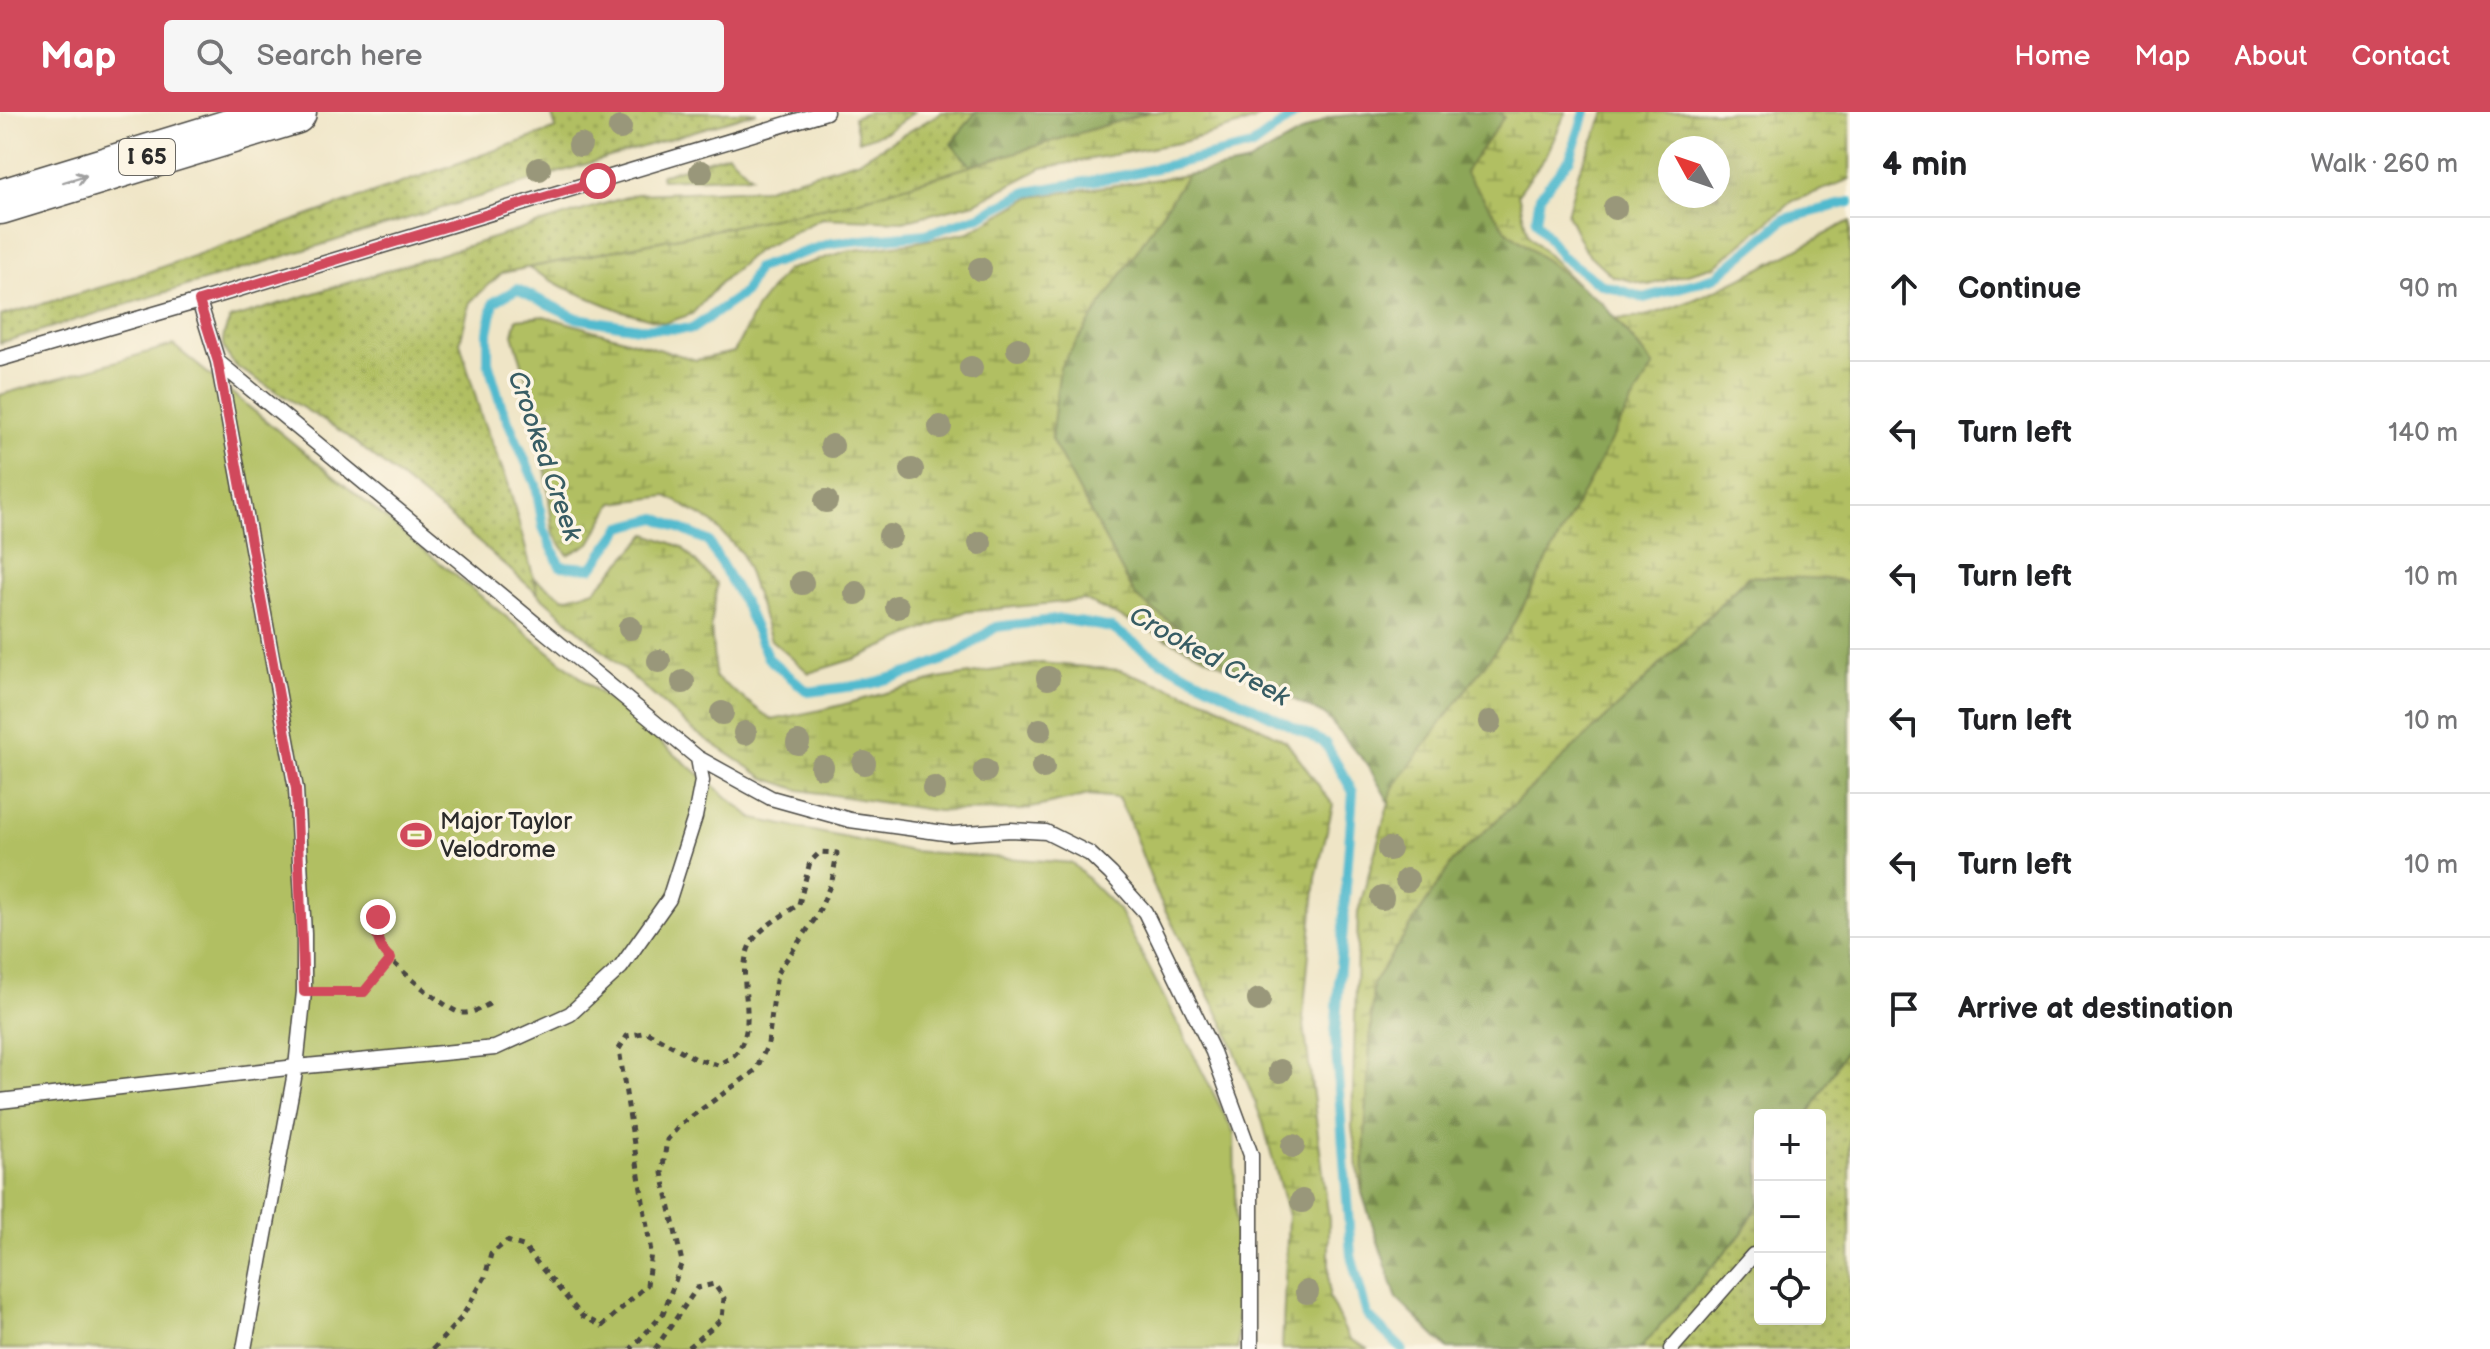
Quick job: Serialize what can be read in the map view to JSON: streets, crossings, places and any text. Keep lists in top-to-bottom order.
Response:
{
  "streets": {
    "highway": ["I 65"]
  },
  "water": ["Crooked Creek"],
  "places": {
    "sports": ["Major Taylor Velodrome"]
  },
  "north": "top left",
  "page": {
    "header": "Map",
    "search": "Search here",
    "nav": [
      "Home",
      "Map",
      "About",
      "Contact"
    ],
    "heading": ["4 min", "Walk · 260 m"],
    "list": [
      ["Continue", "90 m"],
      ["Turn left", "140 m"],
      ["Turn left", "10 m"],
      ["Turn left", "10 m"],
      ["Turn left", "10 m"],
      "Arrive at destination"
    ],
    "map_buttons": ["+", "−"]
  }
}
